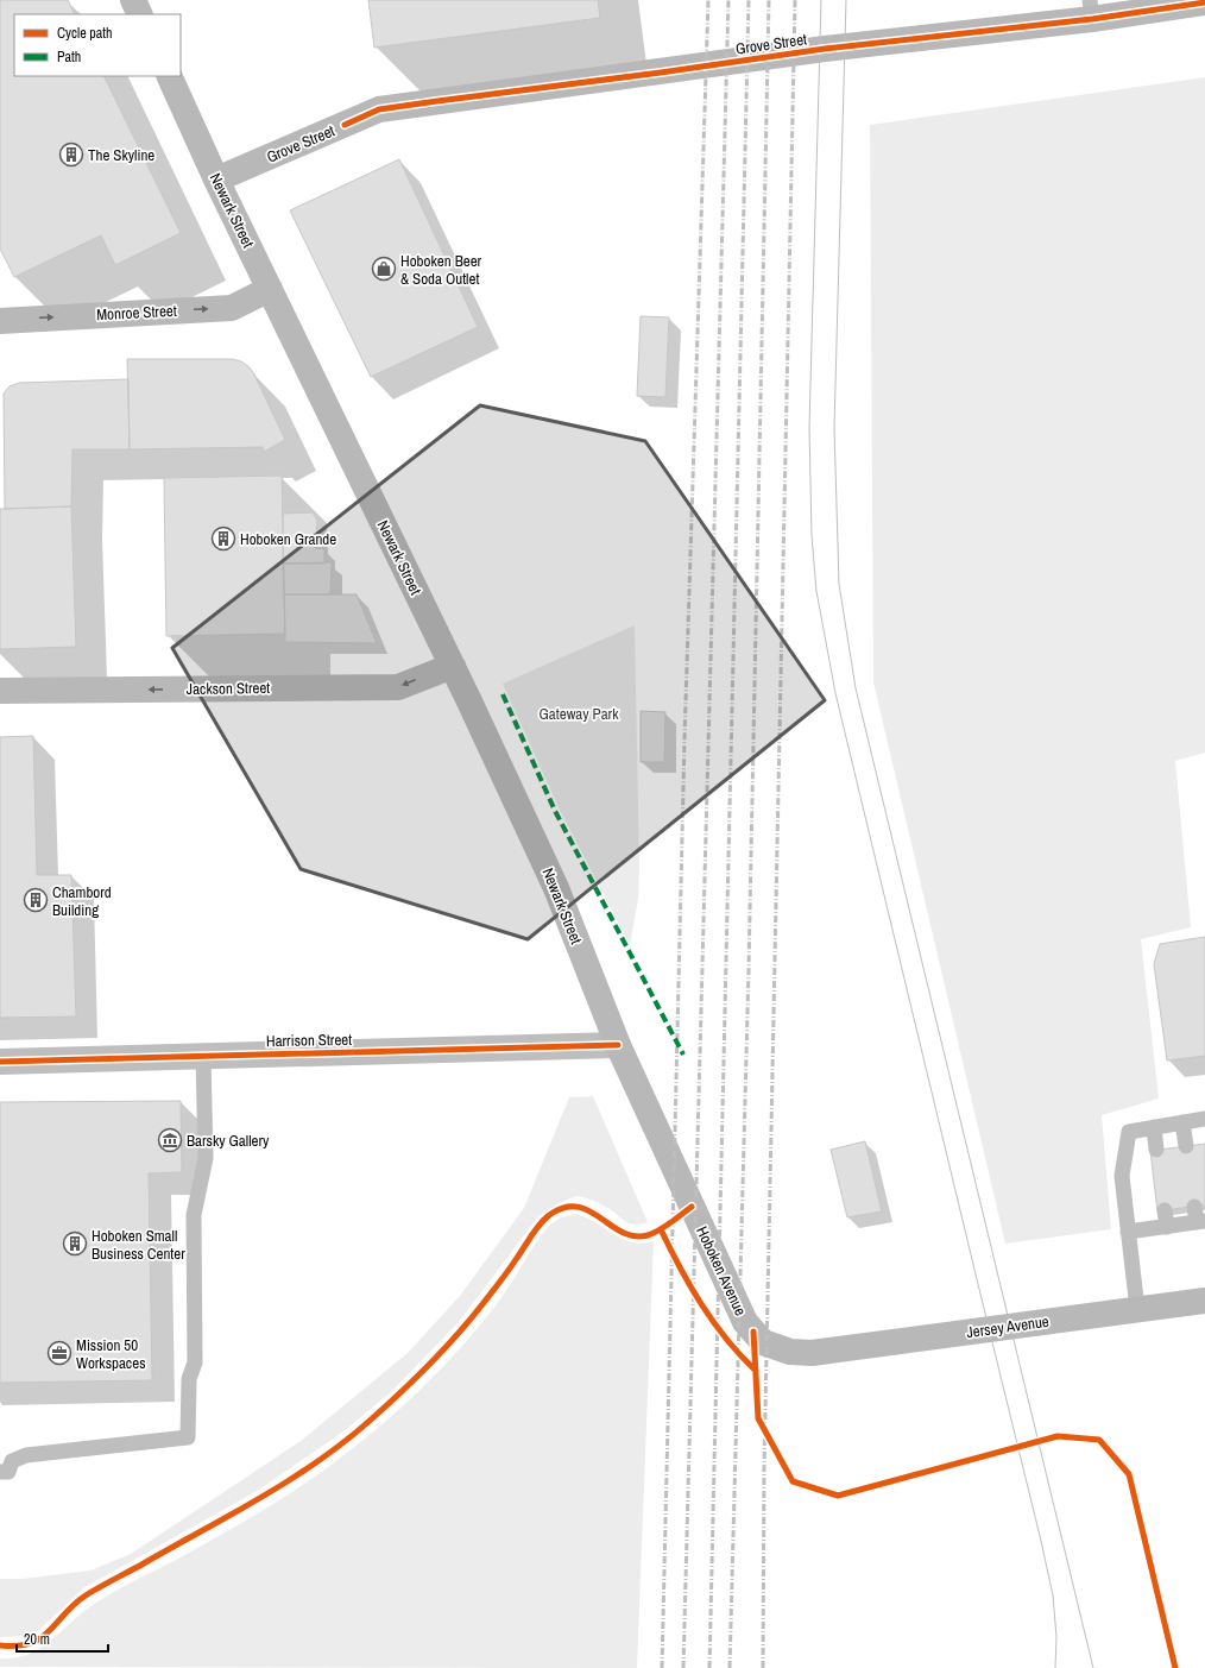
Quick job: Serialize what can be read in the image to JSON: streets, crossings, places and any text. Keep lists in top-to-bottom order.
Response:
{
  "streets": {
    "main road": [
      "Grove Street",
      "Newark Street",
      "Monroe Street",
      "Jackson Street",
      "Hoboken Avenue",
      "Jersey Avenue"
    ],
    "street": ["Harrison Street"]
  },
  "crossings": [
    ["Grove Street", "Newark Street"],
    ["Newark Street", "Monroe Street"],
    ["Newark Street", "Jackson Street"],
    ["Newark Street", "Harrison Street"],
    ["Newark Street", "Hoboken Avenue"],
    ["Harrison Street", "Hoboken Avenue"],
    ["Hoboken Avenue", "Jersey Avenue"]
  ],
  "one_way": ["Monroe Street", "Jackson Street"],
  "parks": ["Gateway Park"],
  "places": {
    "building": [
      "The Skyline",
      "Hoboken Grande",
      "Chambord Building",
      "Hoboken Small Business Center"
    ],
    "shop": ["Hoboken Beer & Soda Outlet"],
    "museum": ["Barsky Gallery"],
    "office": ["Mission 50 Workspaces"]
  },
  "legend": ["Cycle path", "Path"],
  "scale_bar": "20 m"
}
